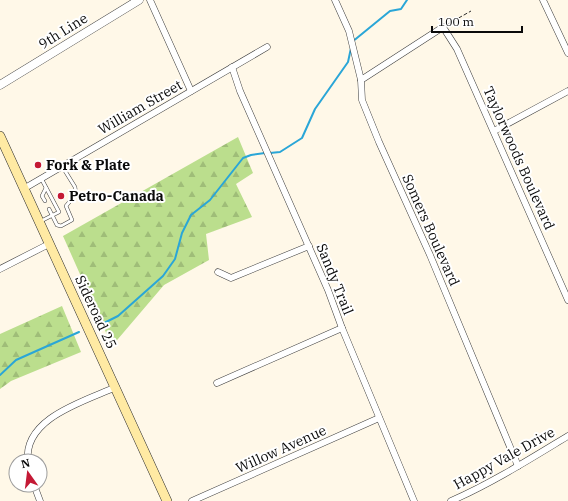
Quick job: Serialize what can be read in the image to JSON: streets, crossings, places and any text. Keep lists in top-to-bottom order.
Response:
{
  "streets": {
    "main road": ["Sideroad 25"],
    "street": [
      "9th Line",
      "William Street",
      "Taylorwoods Boulevard",
      "Somers Boulevard",
      "Sandy Trail",
      "Willow Avenue",
      "Happy Vale Drive"
    ]
  },
  "crossings": [
    ["William Street", "Sandy Trail"],
    ["William Street", "Sideroad 25"],
    ["Somers Boulevard", "Happy Vale Drive"],
    ["Sandy Trail", "Willow Avenue"]
  ],
  "places": ["Fork & Plate", "Petro-Canada"],
  "scale_bar": "100 m",
  "north": "top"
}
